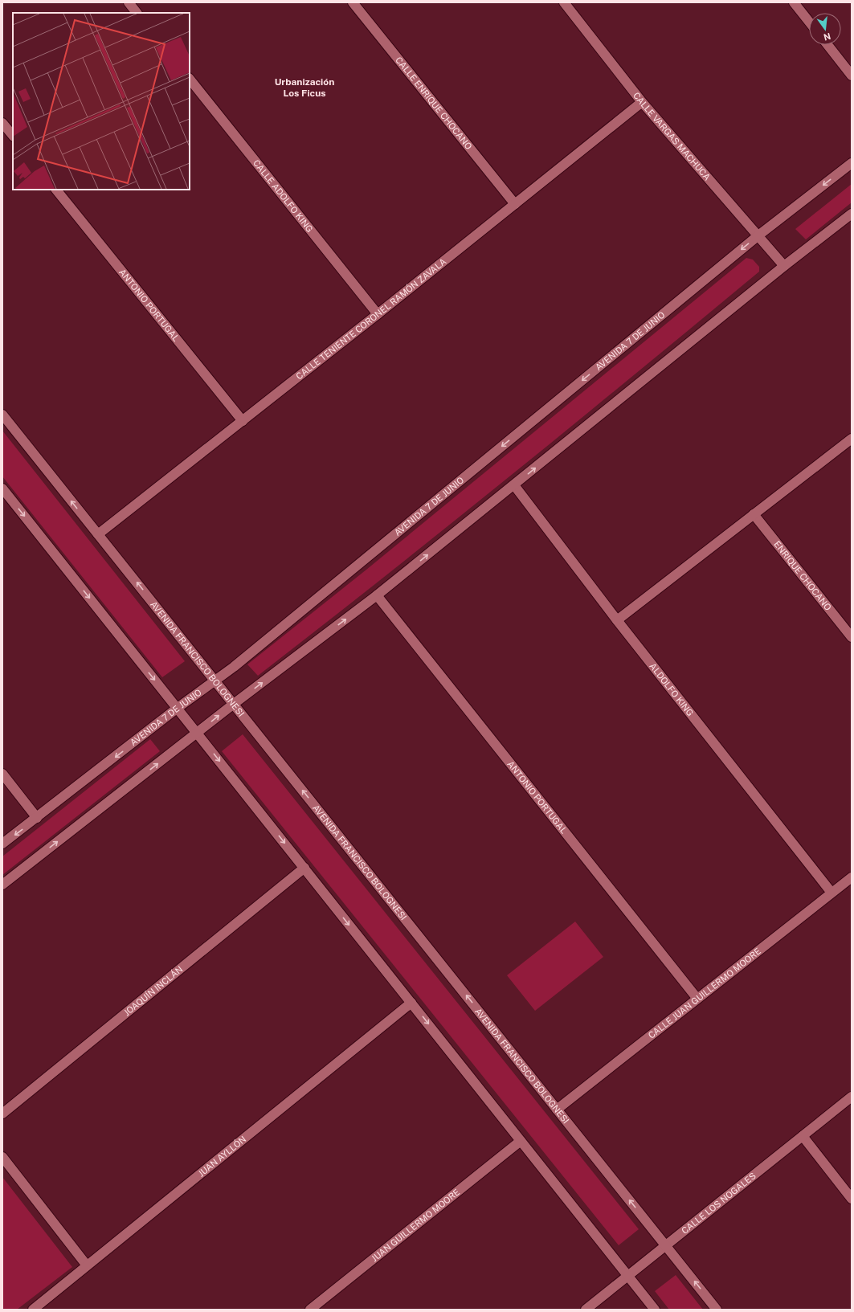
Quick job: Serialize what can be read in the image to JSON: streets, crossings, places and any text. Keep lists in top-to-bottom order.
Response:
{
  "streets": {
    "street": [
      "CALLE ENRIQUE CHOCANO",
      "CALLE VARGAS MACHUCA",
      "CALLE ADOLFO KING",
      "ANTONIO PORTUGAL",
      "CALLE TENIENTE CORONEL RAMÓN ZAVALA",
      "AVENIDA 7 DE JUNIO",
      "ENRIQUE CHOCANO",
      "AVENIDA FRANCISCO BOLOGNESI",
      "ALDOLFO KING",
      "JOAQUÍN INCLÁN",
      "CALLE JUAN GUILLERMO MOORE",
      "JUAN AYLLÓN",
      "CALLE LOS NOGALES",
      "JUAN GUILLERMO MOORE"
    ]
  },
  "crossings": [
    ["CALLE ENRIQUE CHOCANO", "CALLE TENIENTE CORONEL RAMÓN ZAVALA"],
    ["CALLE VARGAS MACHUCA", "CALLE TENIENTE CORONEL RAMÓN ZAVALA"],
    ["CALLE VARGAS MACHUCA", "AVENIDA 7 DE JUNIO"],
    ["CALLE ADOLFO KING", "CALLE TENIENTE CORONEL RAMÓN ZAVALA"],
    ["ANTONIO PORTUGAL", "CALLE TENIENTE CORONEL RAMÓN ZAVALA"],
    ["ANTONIO PORTUGAL", "CALLE JUAN GUILLERMO MOORE"],
    ["CALLE TENIENTE CORONEL RAMÓN ZAVALA", "AVENIDA FRANCISCO BOLOGNESI"],
    ["AVENIDA 7 DE JUNIO", "AVENIDA FRANCISCO BOLOGNESI"],
    ["AVENIDA FRANCISCO BOLOGNESI", "CALLE JUAN GUILLERMO MOORE"],
    ["AVENIDA FRANCISCO BOLOGNESI", "CALLE LOS NOGALES"],
    ["ALDOLFO KING", "CALLE JUAN GUILLERMO MOORE"]
  ],
  "districts": ["Urbanización Los Ficus"],
  "north": "bottom"
}
